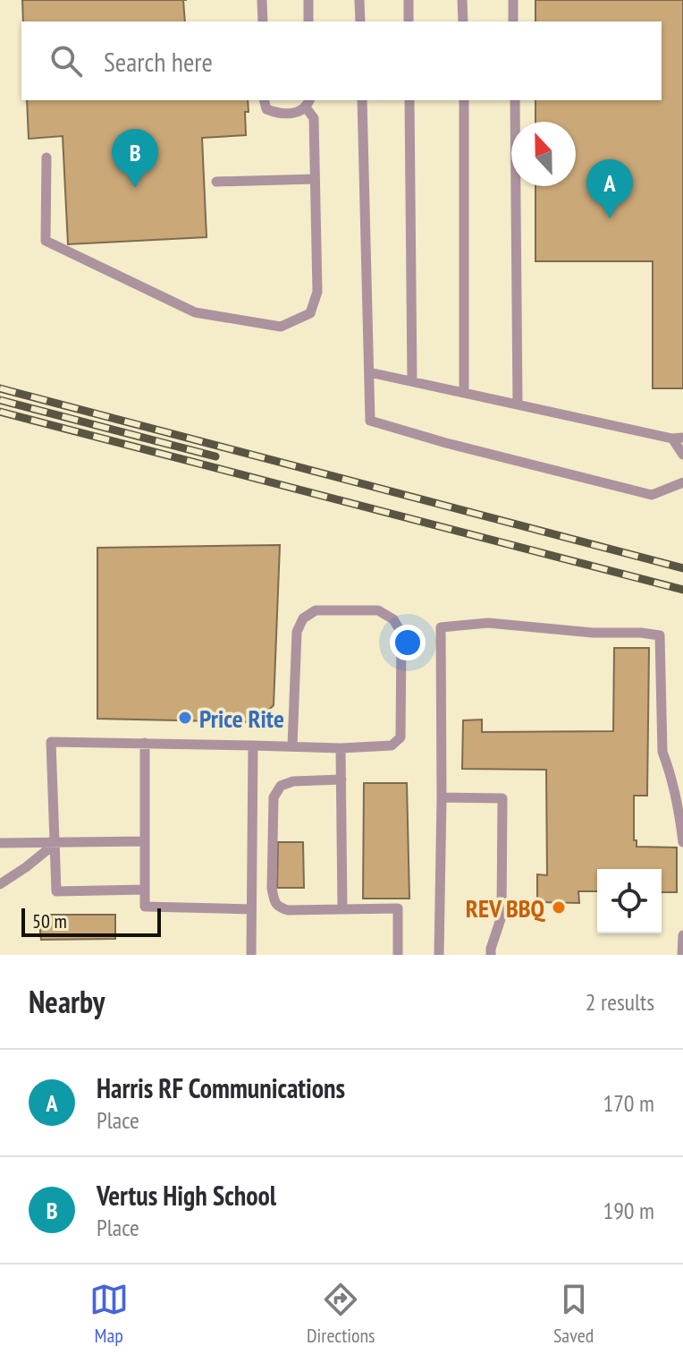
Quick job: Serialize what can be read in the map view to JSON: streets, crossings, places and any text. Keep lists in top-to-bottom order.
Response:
{
  "places": ["Price Rite", "REV BBQ"],
  "scale_bar": "50 m",
  "north": "top",
  "page": {
    "search": "Search here",
    "pins": ["B", "A"],
    "scale": "50 m",
    "heading": ["Nearby", "2 results"],
    "list": [
      {
        "mark": "A",
        "name": "Harris RF Communications",
        "note": "Place",
        "value": "170 m"
      },
      {
        "mark": "B",
        "name": "Vertus High School",
        "note": "Place",
        "value": "190 m"
      }
    ],
    "nav": ["Map", "Directions", "Saved"]
  }
}
